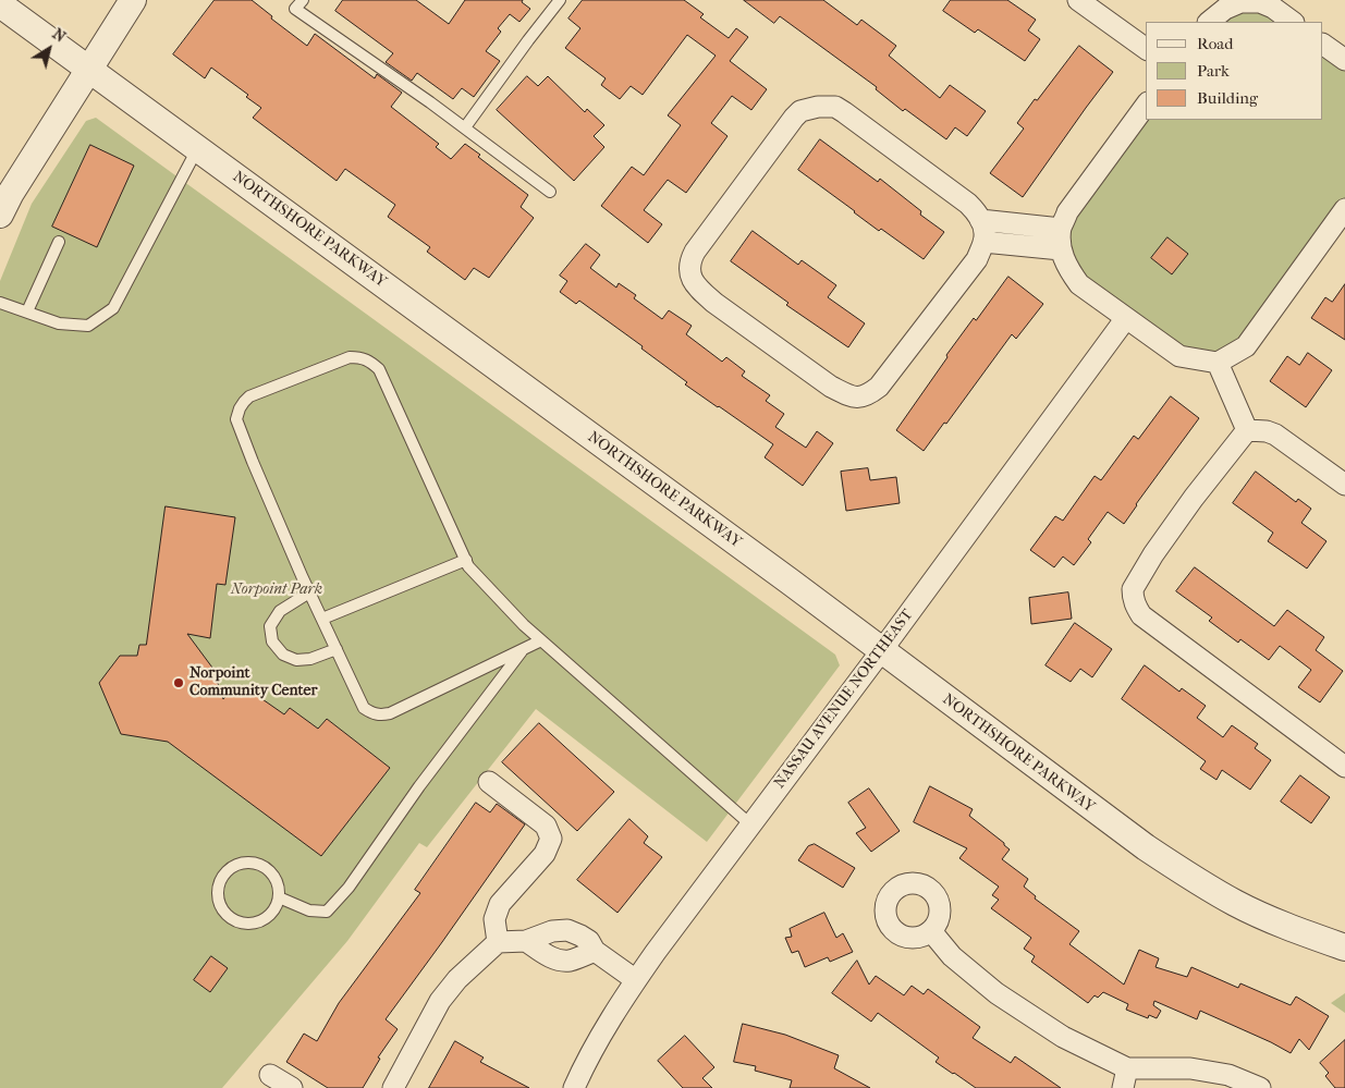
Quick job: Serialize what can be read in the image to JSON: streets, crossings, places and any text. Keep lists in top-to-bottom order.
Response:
{
  "streets": {
    "street": ["NORTHSHORE PARKWAY", "NASSAU AVENUE NORTHEAST"]
  },
  "crossings": [
    ["NORTHSHORE PARKWAY", "NASSAU AVENUE NORTHEAST"]
  ],
  "parks": ["Norpoint Park"],
  "places": ["Norpoint Community Center"],
  "legend": ["Road", "Park", "Building"],
  "north": "top right"
}
